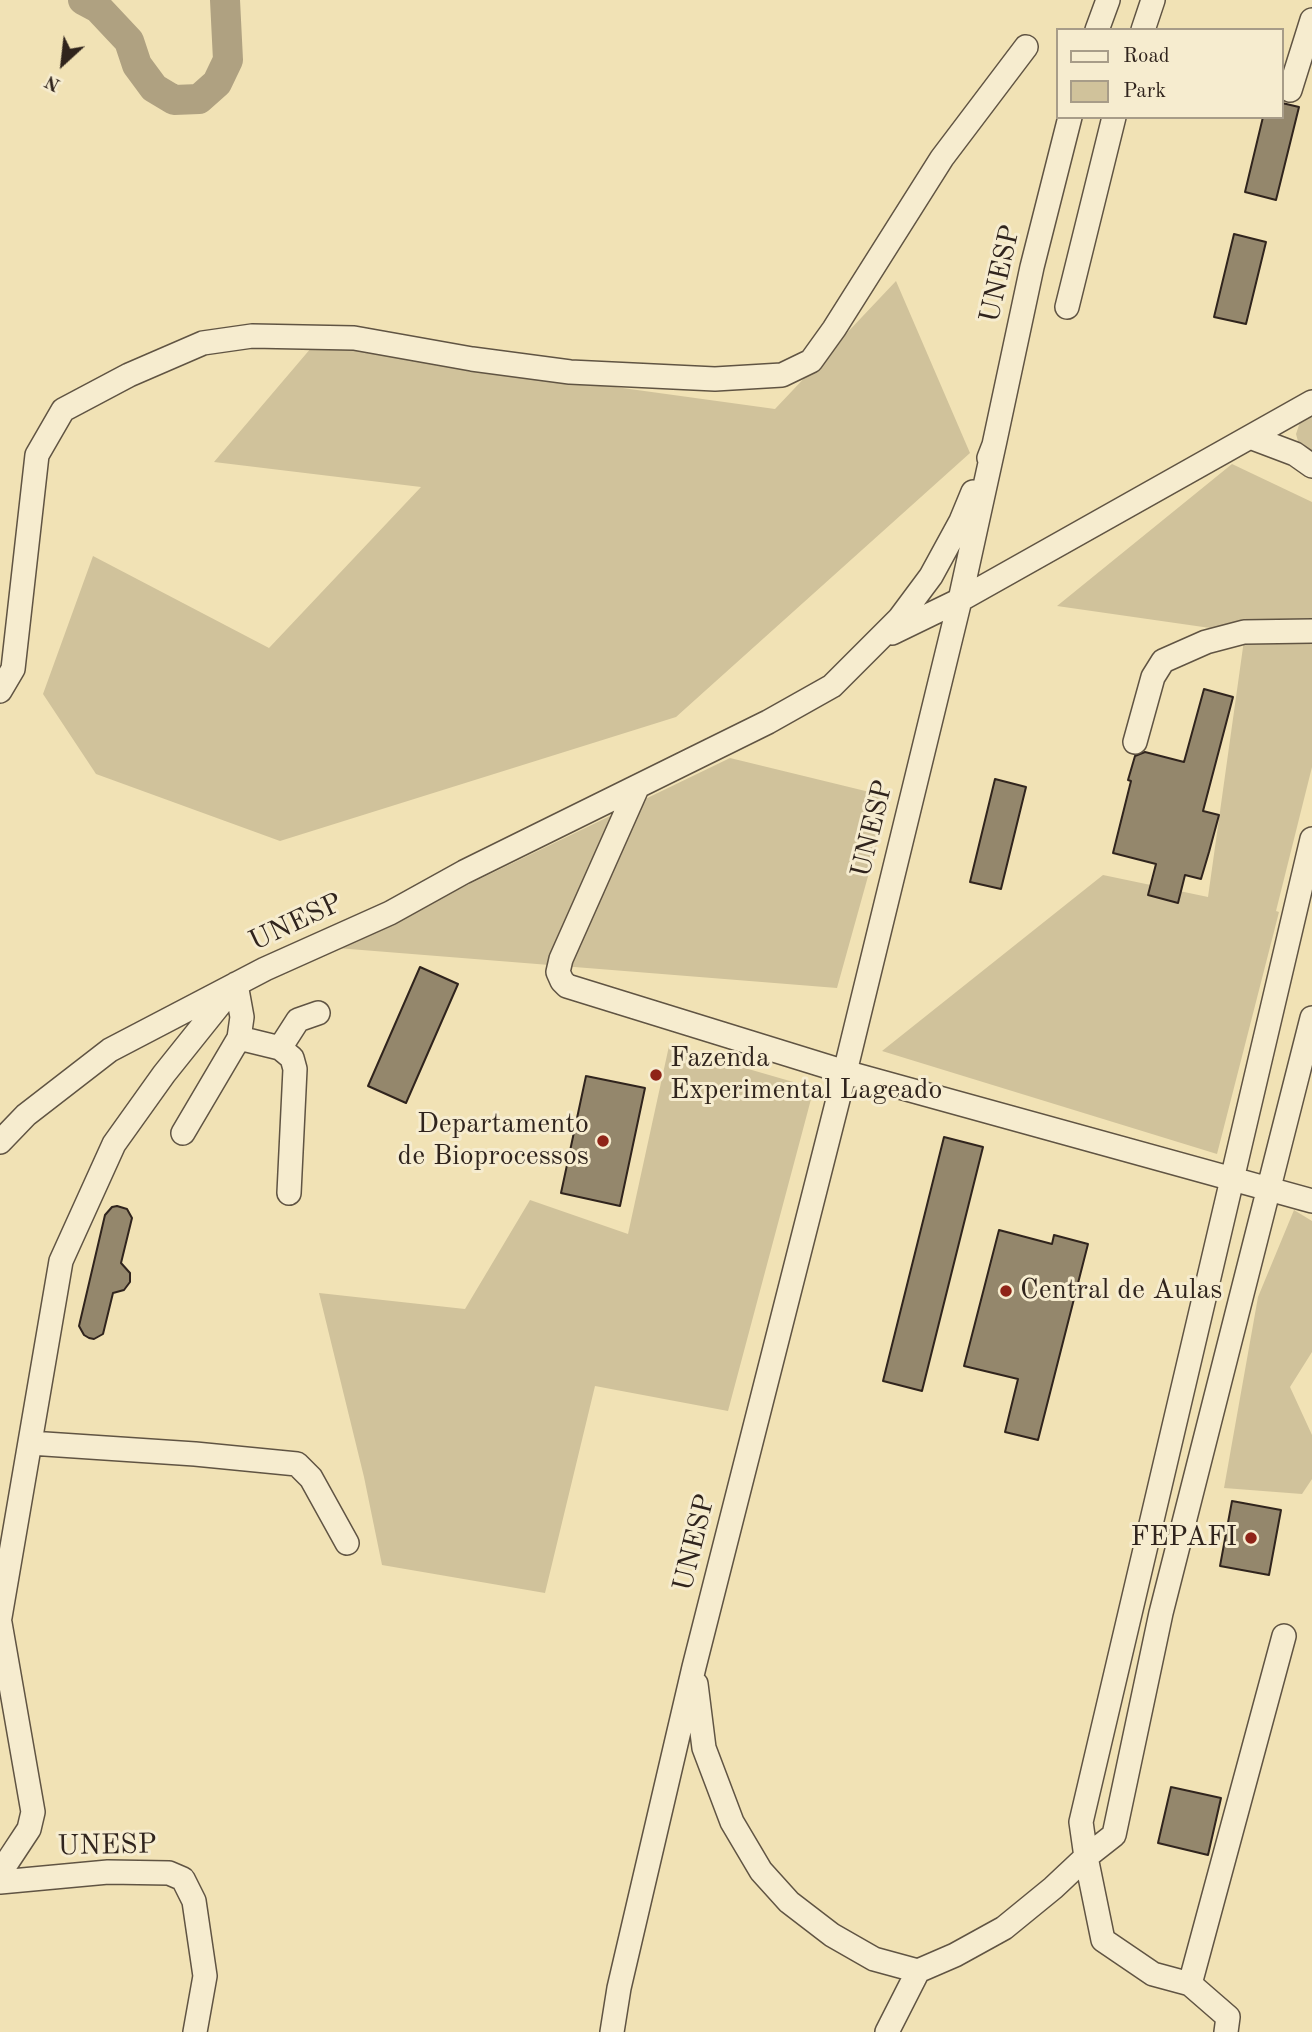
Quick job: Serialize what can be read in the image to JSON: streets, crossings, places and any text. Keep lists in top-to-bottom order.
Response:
{
  "streets": {
    "street": ["UNESP"]
  },
  "places": [
    "Fazenda Experimental Lageado",
    "Departamento de Bioprocessos",
    "Central de Aulas",
    "FEPAFI"
  ],
  "legend": ["Road", "Park"],
  "north": "bottom left"
}
